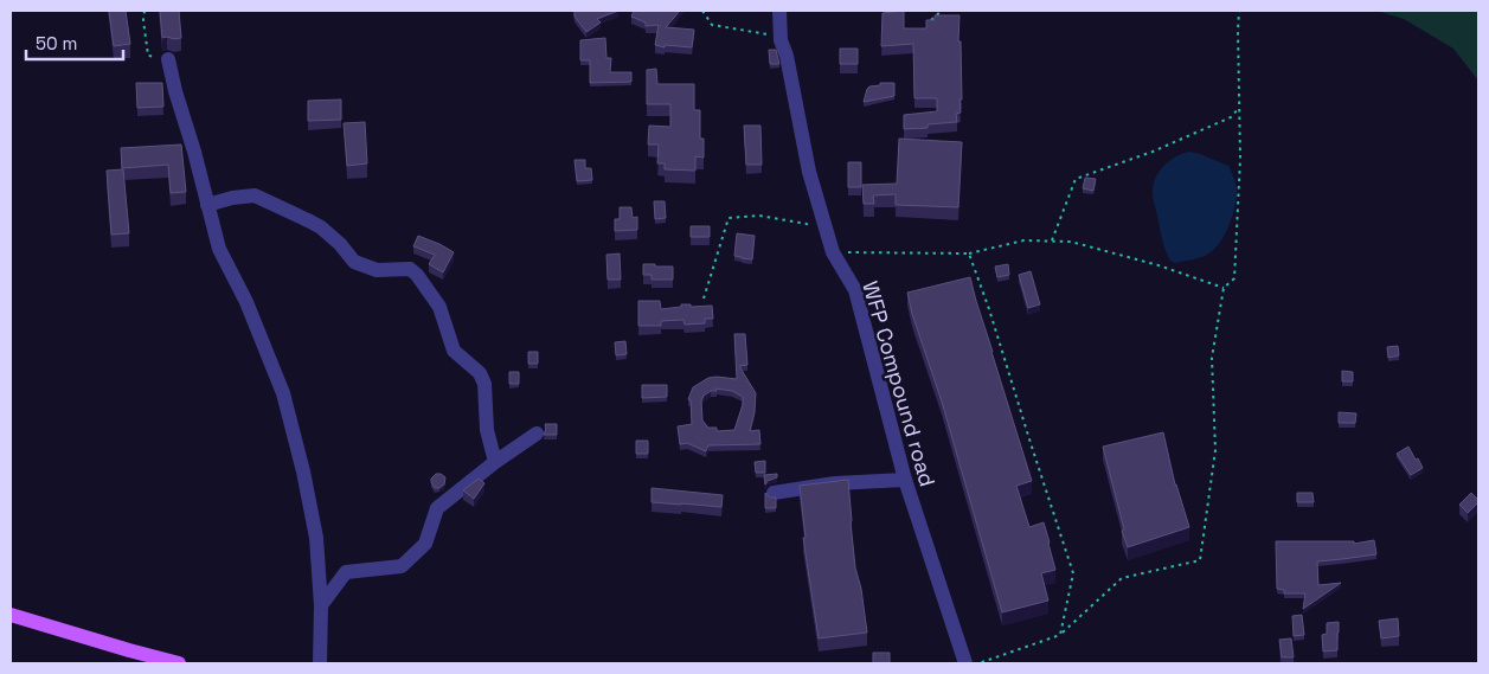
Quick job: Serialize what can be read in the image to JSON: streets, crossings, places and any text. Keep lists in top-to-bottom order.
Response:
{
  "streets": {
    "street": ["WFP Compound road"]
  },
  "scale_bar": "50 m"
}
